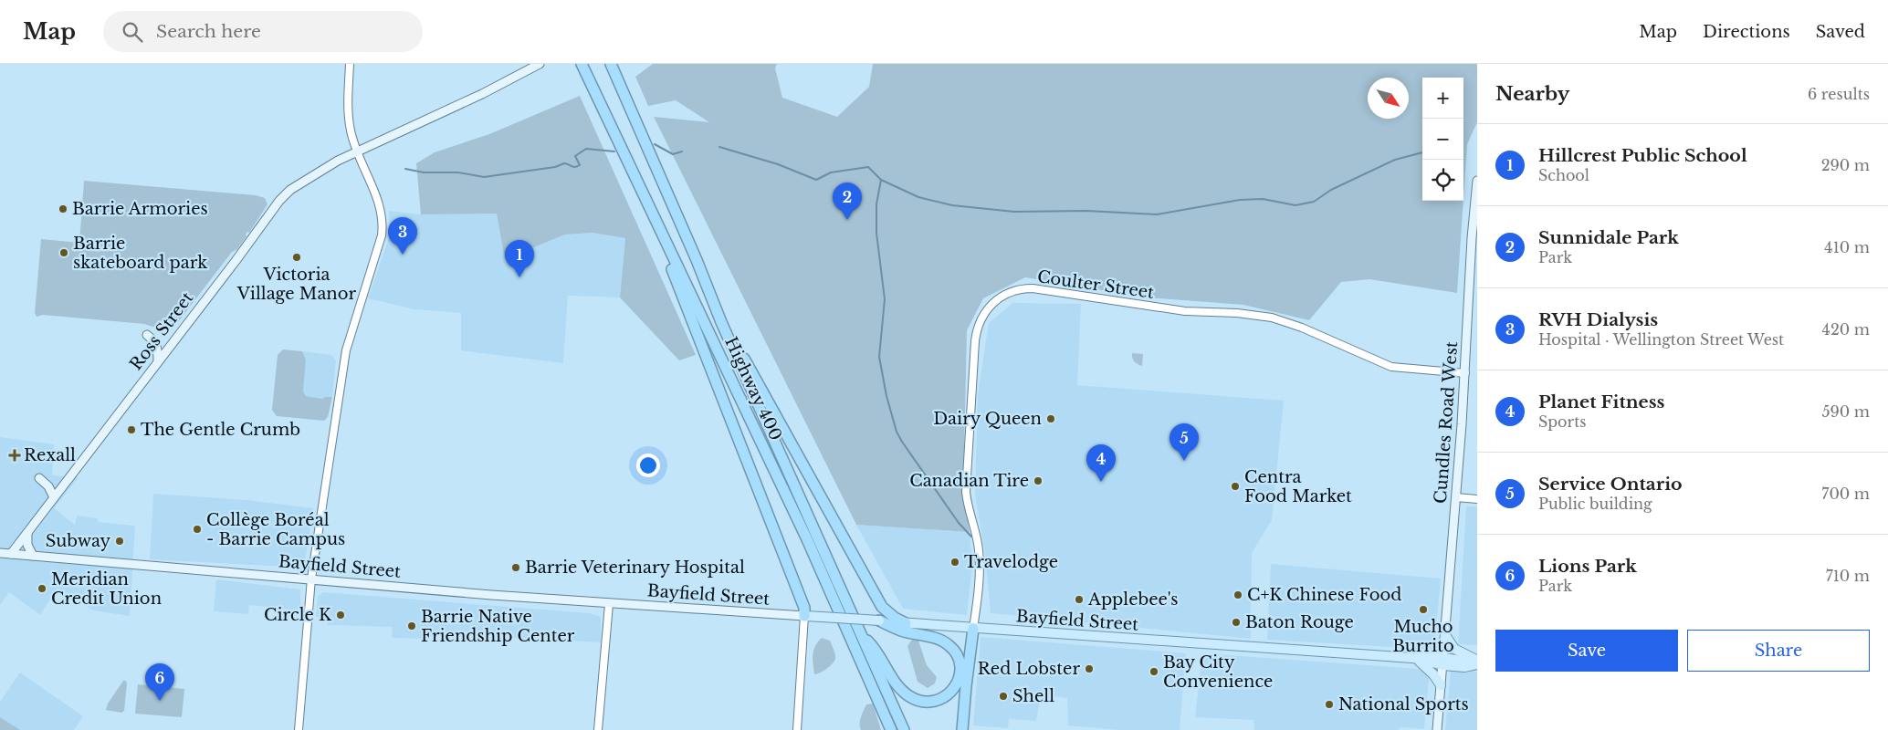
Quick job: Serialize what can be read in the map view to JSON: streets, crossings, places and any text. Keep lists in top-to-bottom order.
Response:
{
  "streets": {
    "highway": ["Highway 400"],
    "main road": ["Ross Street", "Cundles Road West", "Bayfield Street"],
    "street": ["Coulter Street"]
  },
  "crossings": [
    ["Coulter Street", "Cundles Road West"],
    ["Coulter Street", "Bayfield Street"],
    ["Ross Street", "Bayfield Street"],
    ["Cundles Road West", "Bayfield Street"]
  ],
  "places": {
    "other": [
      "Barrie Armories",
      "Barrie skateboard park",
      "Victoria Village Manor",
      "Dairy Queen",
      "The Gentle Crumb",
      "Canadian Tire",
      "Centra Food Market",
      "Collège Boréal - Barrie Campus",
      "Subway",
      "Travelodge",
      "Barrie Veterinary Hospital",
      "Meridian Credit Union",
      "C+K Chinese Food",
      "Applebee's",
      "Mucho Burrito",
      "Circle K",
      "Baton Rouge",
      "Barrie Native Friendship Center",
      "Red Lobster",
      "Bay City Convenience",
      "Shell",
      "National Sports"
    ],
    "health": ["Rexall"]
  },
  "north": "bottom right",
  "page": {
    "header": "Map",
    "search": "Search here",
    "nav": ["Map", "Directions", "Saved"],
    "heading": ["Nearby", "6 results"],
    "map_buttons": ["+", "−"],
    "list": [
      {
        "mark": "1",
        "name": "Hillcrest Public School",
        "note": "School",
        "value": "290 m"
      },
      {
        "mark": "2",
        "name": "Sunnidale Park",
        "note": "Park",
        "value": "410 m"
      },
      {
        "mark": "3",
        "name": "RVH Dialysis",
        "note": "Hospital · Wellington Street West",
        "value": "420 m"
      },
      {
        "mark": "4",
        "name": "Planet Fitness",
        "note": "Sports",
        "value": "590 m"
      },
      {
        "mark": "5",
        "name": "Service Ontario",
        "note": "Public building",
        "value": "700 m"
      },
      {
        "mark": "6",
        "name": "Lions Park",
        "note": "Park",
        "value": "710 m"
      }
    ],
    "pins": [
      "2",
      "3",
      "1",
      "5",
      "4",
      "6"
    ],
    "buttons": ["Save", "Share"]
  }
}
